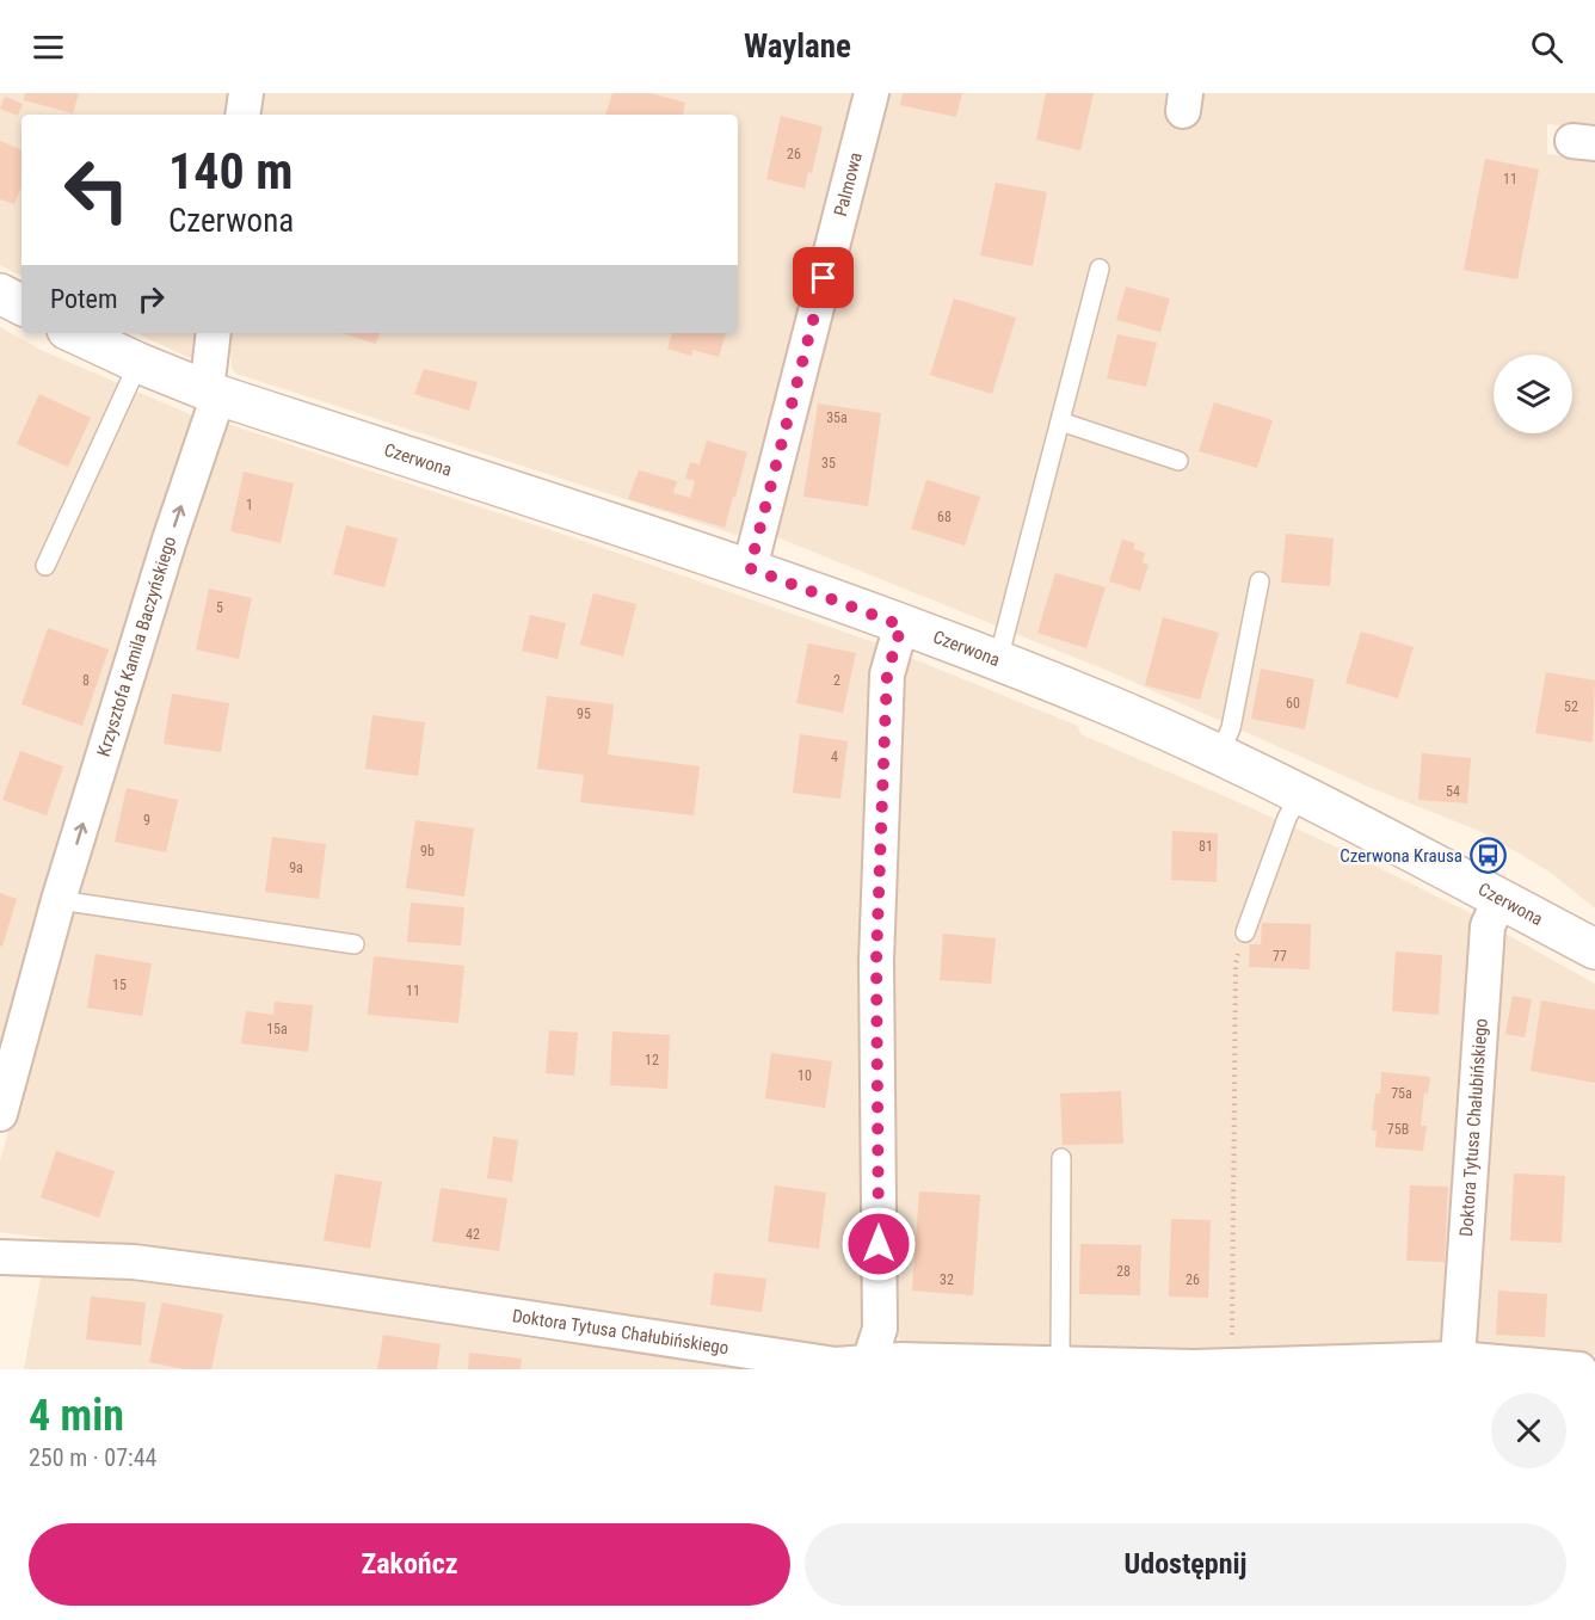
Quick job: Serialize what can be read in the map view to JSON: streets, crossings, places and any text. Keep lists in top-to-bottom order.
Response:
{
  "streets": {
    "street": [
      "Palmowa",
      "Czerwona",
      "Krzysztofa Kamila Baczyńskiego",
      "Doktora Tytusa Chałubińskiego"
    ]
  },
  "crossings": [
    ["Palmowa", "Czerwona"],
    ["Czerwona", "Krzysztofa Kamila Baczyńskiego"],
    ["Czerwona", "Doktora Tytusa Chałubińskiego"]
  ],
  "one_way": ["Krzysztofa Kamila Baczyńskiego"],
  "places": {
    "bus stop": ["Czerwona Krausa"]
  },
  "house_numbers": [
    "26",
    "11",
    "35a",
    "35",
    "1",
    "68",
    "5",
    "8",
    "2",
    "60",
    "52",
    "95",
    "4",
    "54",
    "9",
    "81",
    "9b",
    "9a",
    "77",
    "15",
    "11",
    "15a",
    "12",
    "10",
    "75a",
    "75B",
    "42",
    "28",
    "32",
    "26"
  ],
  "page": {
    "header": "Waylane",
    "turn": ["140 m", "Czerwona"],
    "then": "Potem",
    "heading": ["4 min", "250 m · 07:44"],
    "buttons": ["Zakończ", "Udostępnij"]
  }
}
